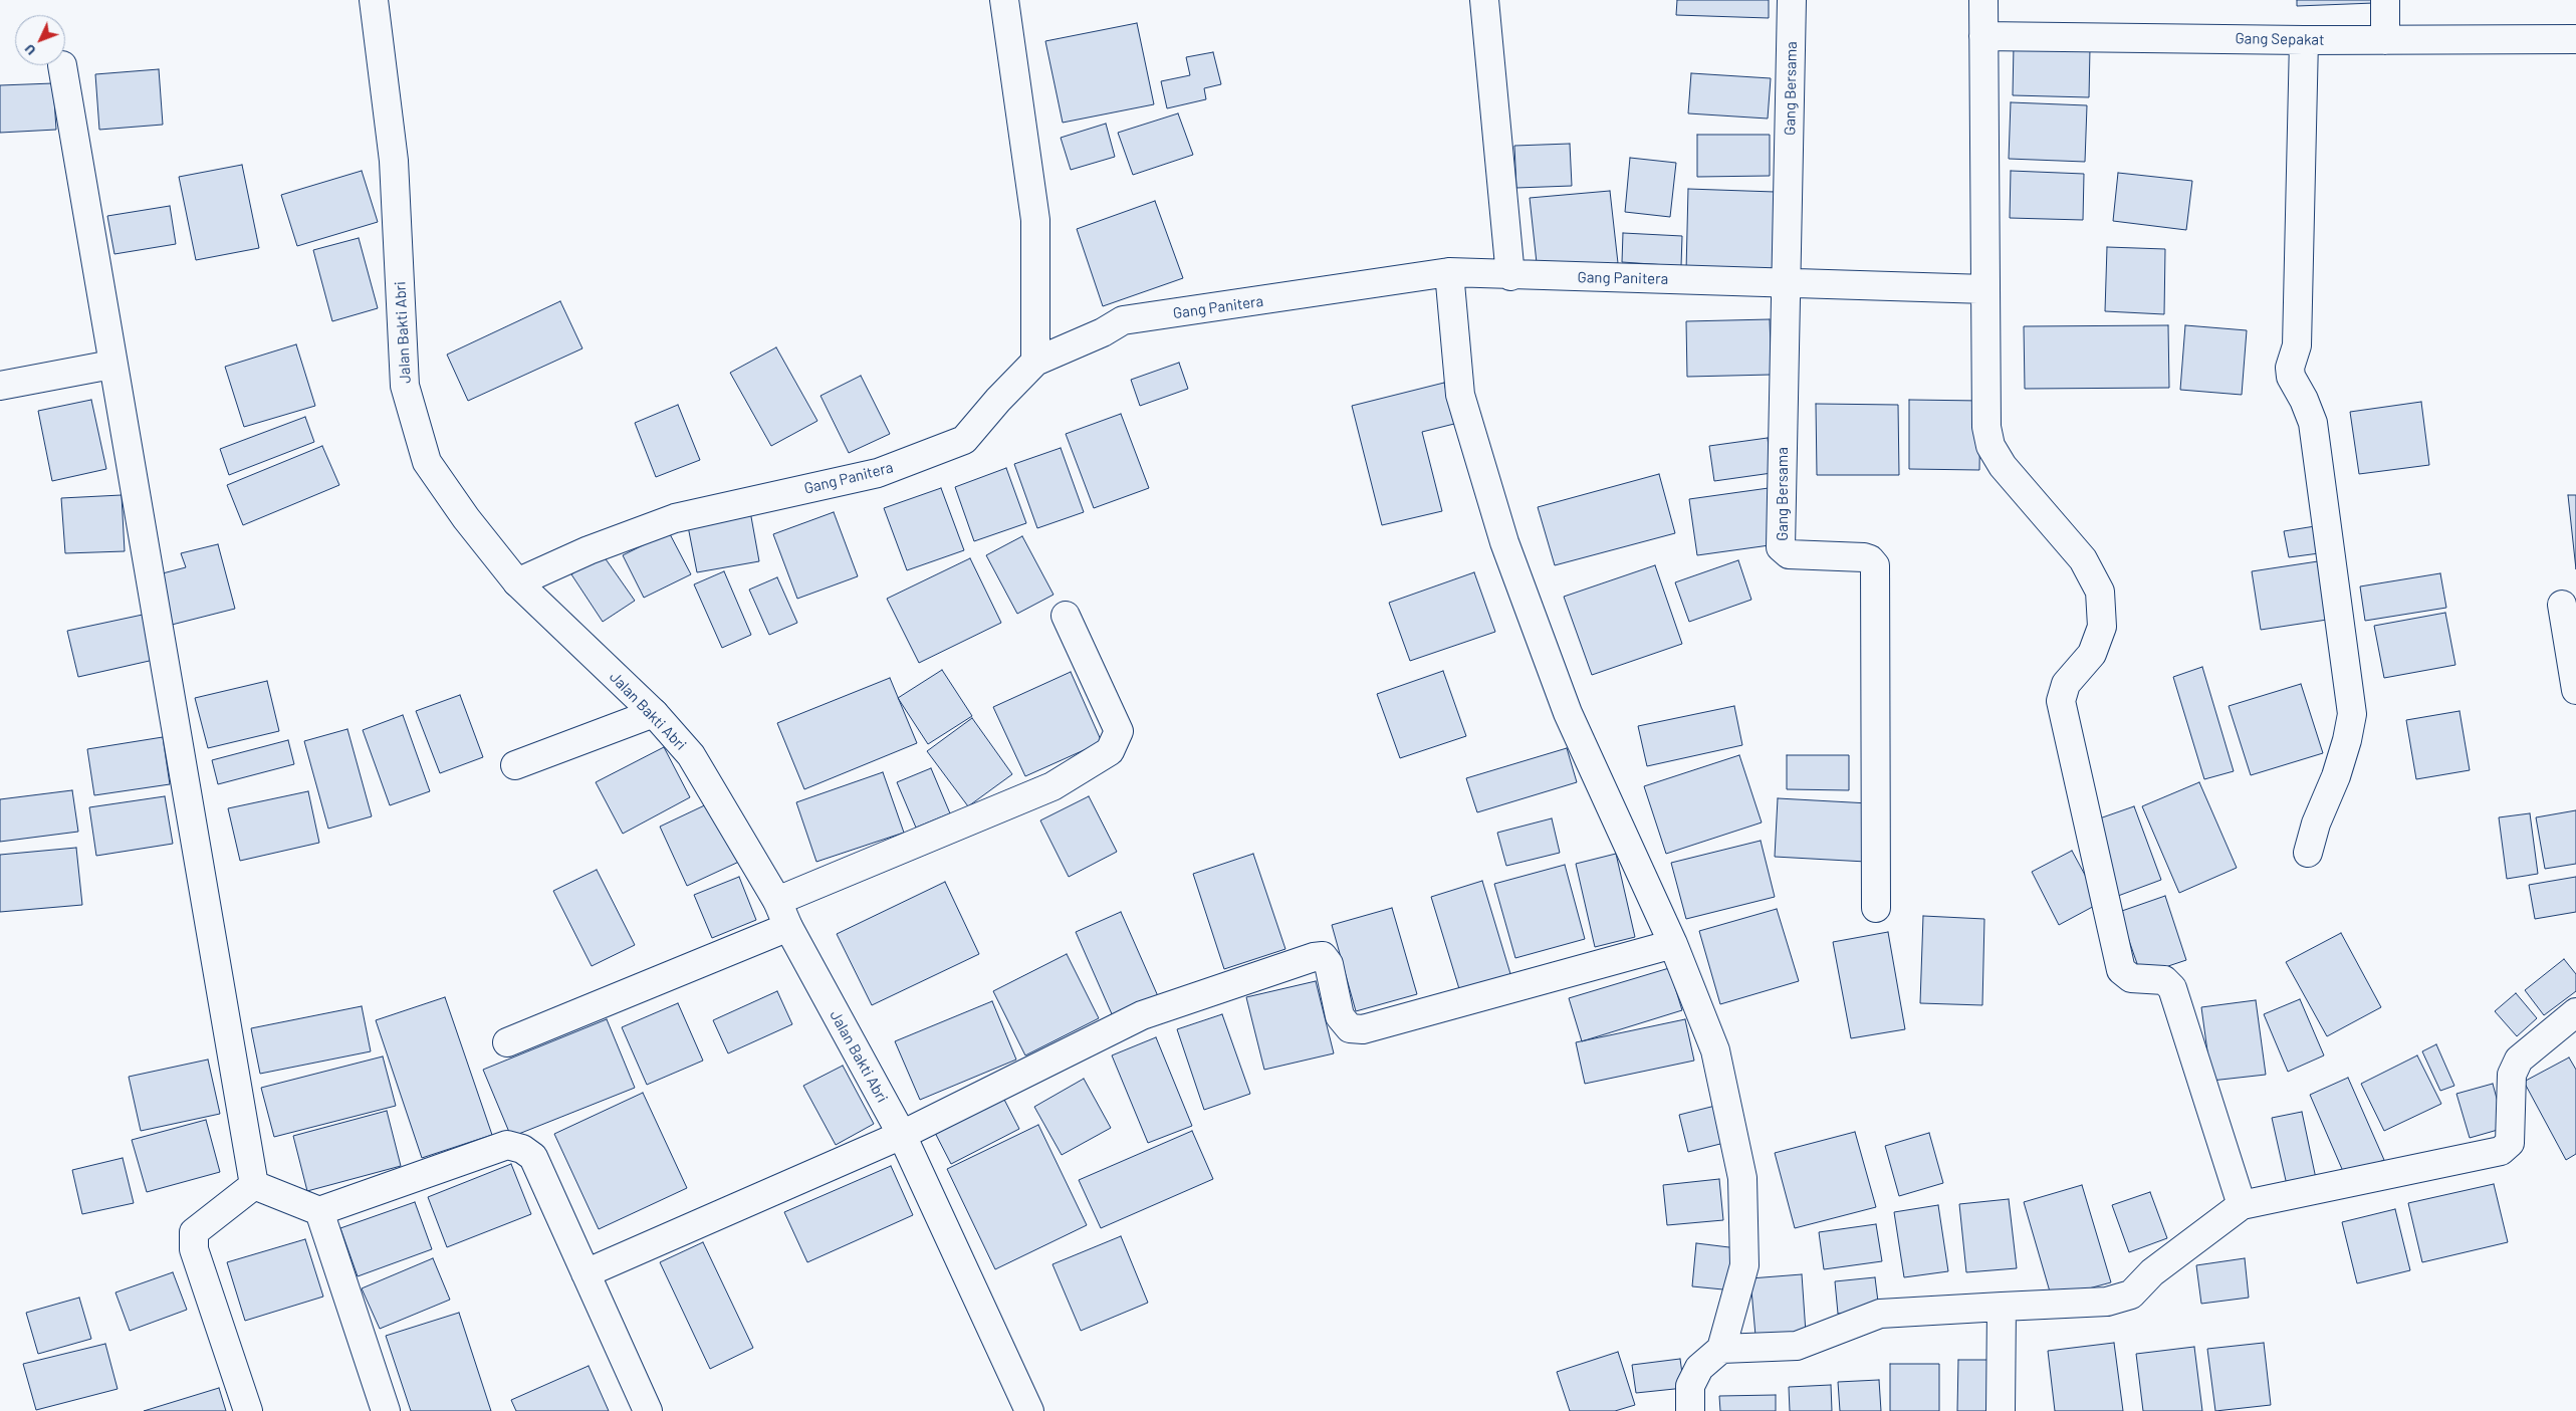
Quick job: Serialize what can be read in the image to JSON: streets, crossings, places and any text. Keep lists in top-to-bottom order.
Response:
{
  "streets": {
    "street": [
      "Gang Sepakat",
      "Gang Bersama",
      "Gang Panitera",
      "Jalan Bakti Abri"
    ]
  },
  "crossings": [
    ["Gang Bersama", "Gang Panitera"],
    ["Gang Panitera", "Jalan Bakti Abri"]
  ],
  "north": "bottom left"
}
